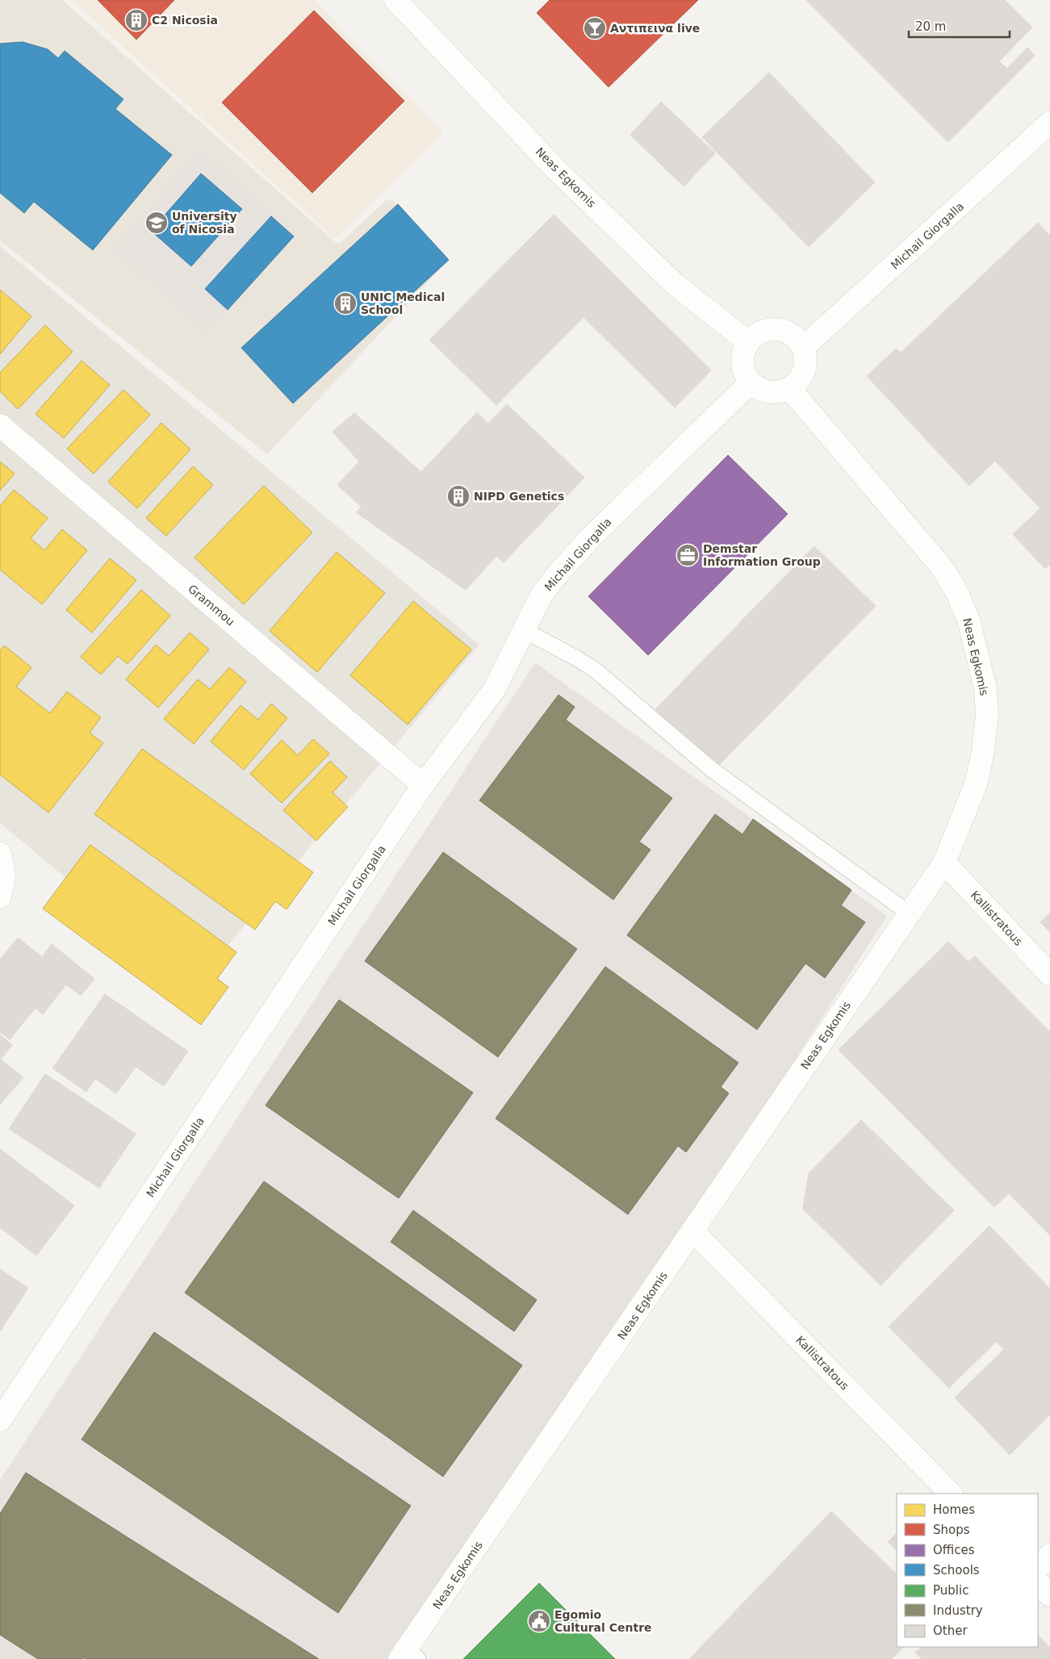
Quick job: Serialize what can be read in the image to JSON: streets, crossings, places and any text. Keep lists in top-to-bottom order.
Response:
{
  "streets": {
    "street": [
      "Neas Egkomis",
      "Michail Giorgalla",
      "Grammou",
      "Kallistratous"
    ]
  },
  "crossings": [
    ["Neas Egkomis", "Michail Giorgalla"],
    ["Neas Egkomis", "Kallistratous"],
    ["Michail Giorgalla", "Grammou"]
  ],
  "places": {
    "building": ["C2 Nicosia", "UNIC Medical School", "NIPD Genetics"],
    "bar": ["Αντιπεινα live"],
    "school or university": ["University of Nicosia"],
    "office": ["Demstar Information Group"],
    "public building": ["Egomio Cultural Centre"]
  },
  "legend": [
    "Homes",
    "Shops",
    "Offices",
    "Schools",
    "Public",
    "Industry",
    "Other"
  ],
  "scale_bar": "20 m"
}
